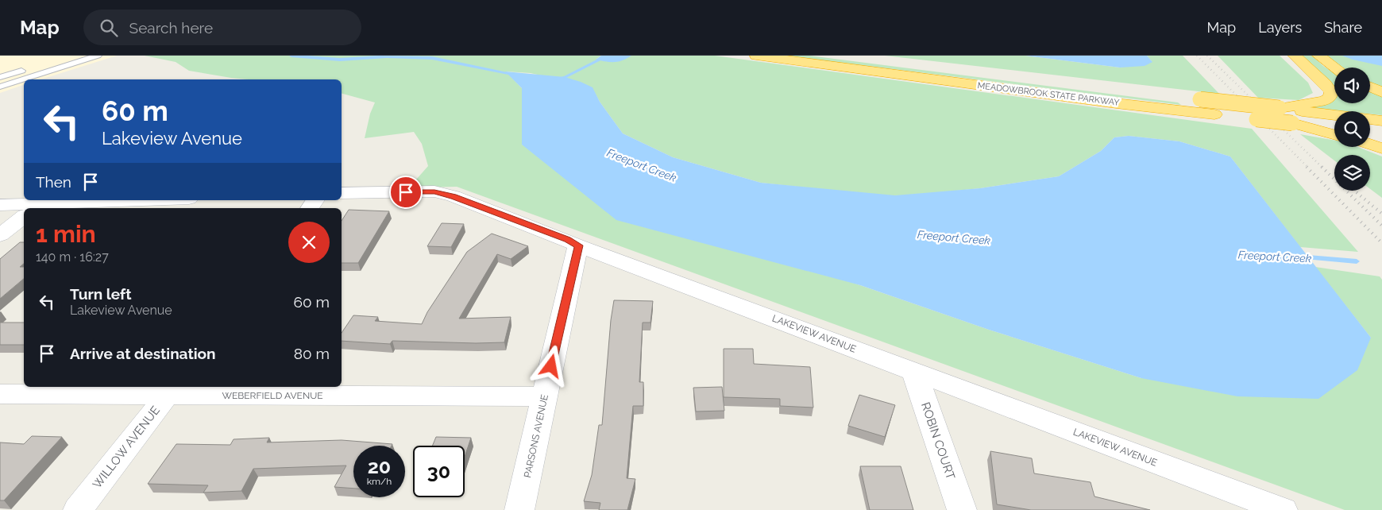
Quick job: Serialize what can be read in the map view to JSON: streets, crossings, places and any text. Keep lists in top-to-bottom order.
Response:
{
  "streets": {
    "highway": ["MEADOWBROOK STATE PARKWAY"],
    "street": [
      "LAKEVIEW AVENUE",
      "WEBERFIELD AVENUE",
      "PARSONS AVENUE",
      "ROBIN COURT",
      "WILLOW AVENUE"
    ]
  },
  "crossings": [
    ["LAKEVIEW AVENUE", "PARSONS AVENUE"],
    ["LAKEVIEW AVENUE", "ROBIN COURT"],
    ["WEBERFIELD AVENUE", "PARSONS AVENUE"],
    ["WEBERFIELD AVENUE", "WILLOW AVENUE"]
  ],
  "water": ["Freeport Creek"],
  "page": {
    "header": "Map",
    "search": "Search here",
    "nav": ["Map", "Layers", "Share"],
    "turn": ["60 m", "Lakeview Avenue"],
    "then": "Then",
    "heading": ["1 min", "140 m · 16:27"],
    "list": [
      {
        "name": "Turn left",
        "note": "Lakeview Avenue",
        "value": "60 m"
      },
      {
        "name": "Arrive at destination",
        "value": "80 m"
      }
    ],
    "speed": "20 km/h",
    "limit": "30"
  }
}
